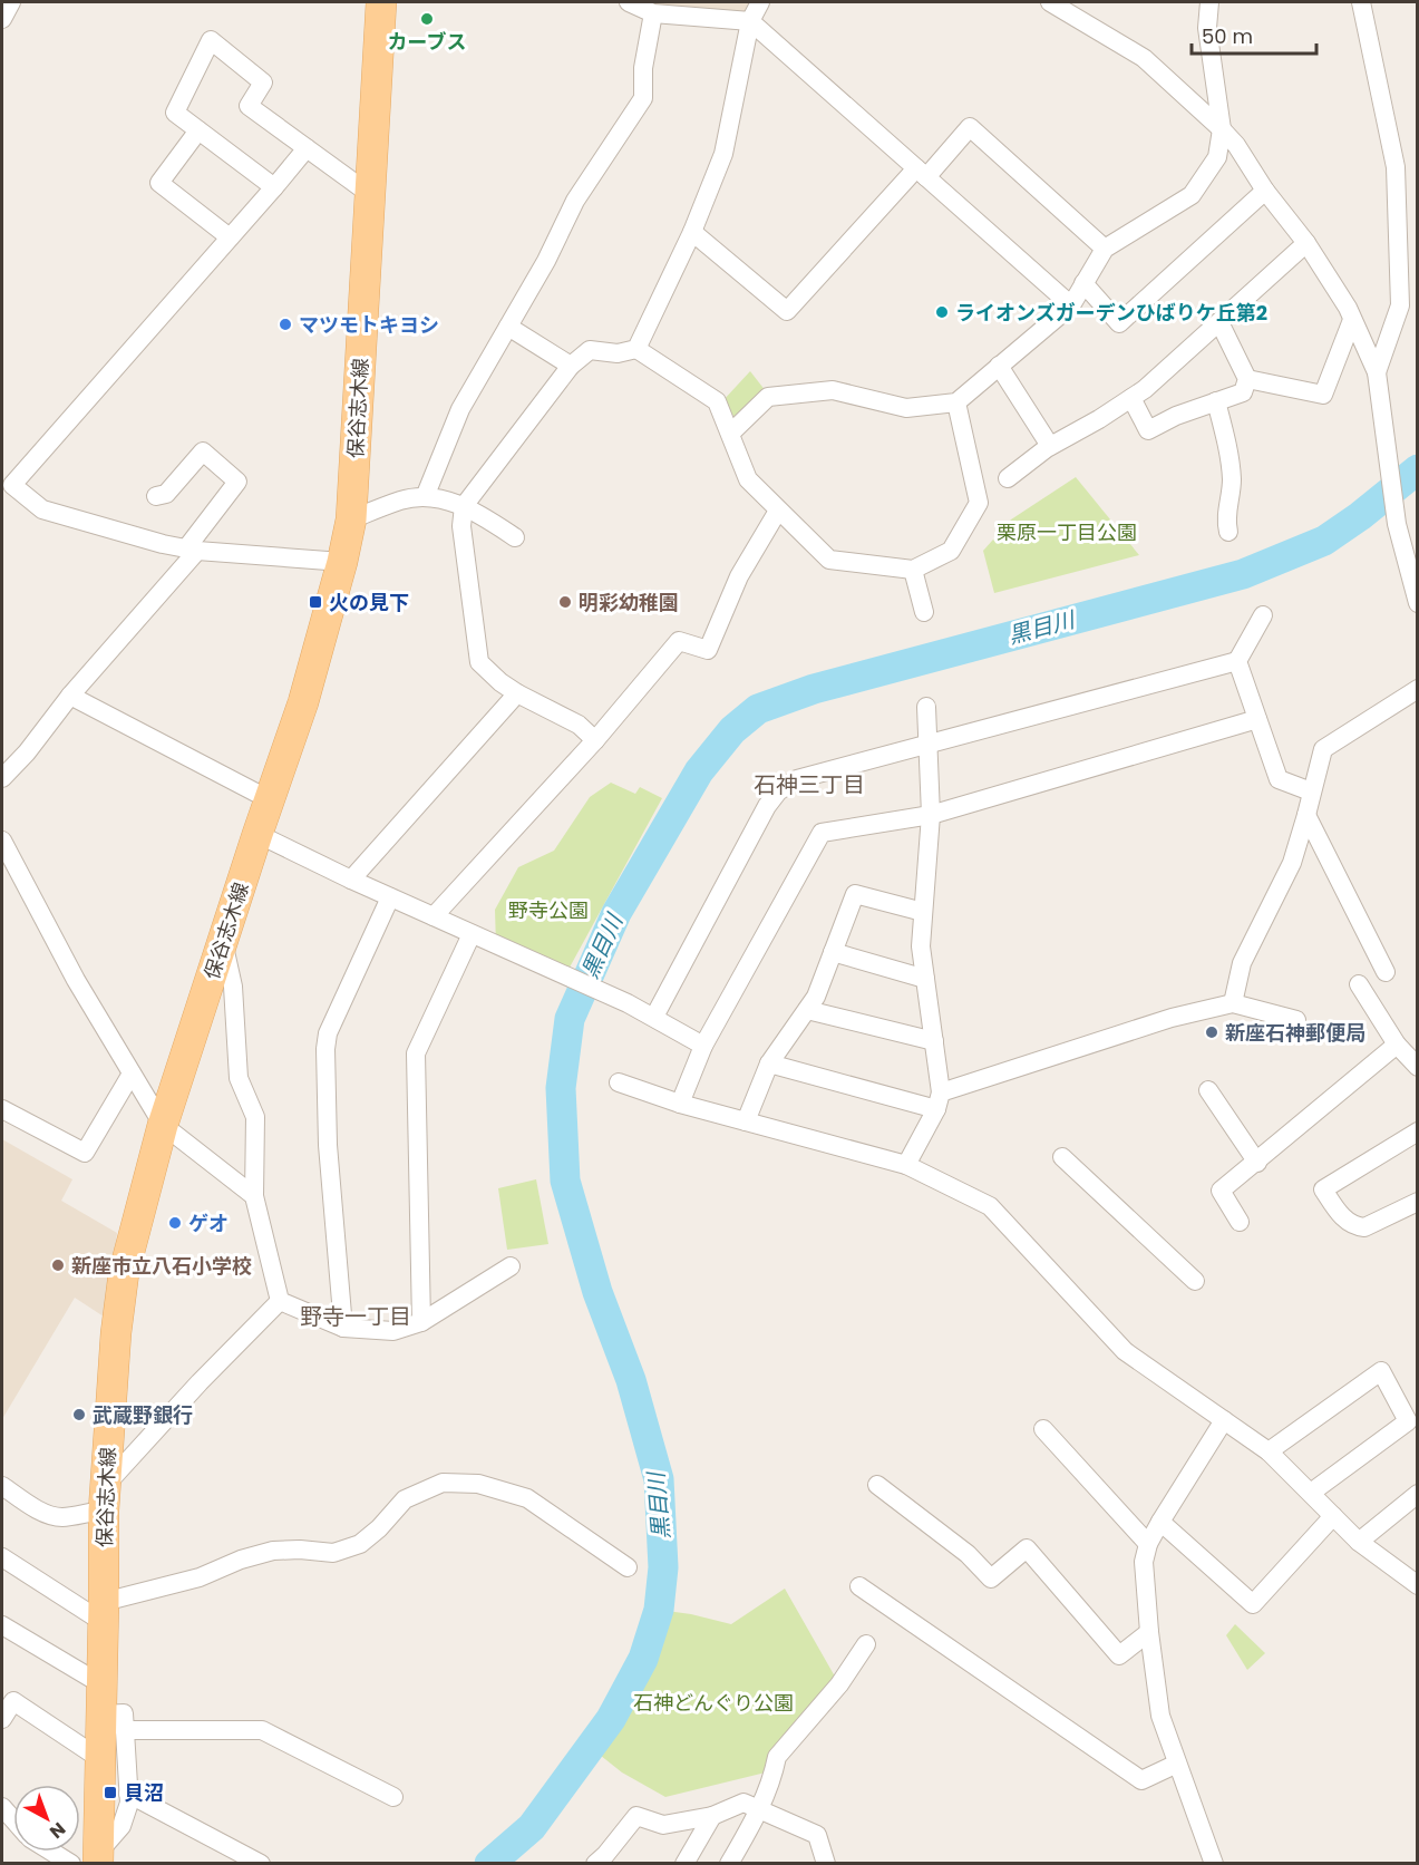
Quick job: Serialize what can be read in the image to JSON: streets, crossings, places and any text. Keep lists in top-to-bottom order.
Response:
{
  "streets": {
    "main road": ["保谷志木線"]
  },
  "districts": ["石神三丁目", "野寺一丁目"],
  "water": ["黒目川"],
  "parks": ["栗原一丁目公園", "野寺公園", "石神どんぐり公園"],
  "places": {
    "other": [
      "カーブス",
      "ライオンズガーデンひばりケ丘第2",
      "マツモトキヨシ",
      "明彩幼稚園",
      "新座石神郵便局",
      "ゲオ",
      "新座市立八石小学校",
      "武蔵野銀行"
    ],
    "transit": ["火の見下", "貝沼"]
  },
  "scale_bar": "50 m",
  "north": "bottom right"
}
